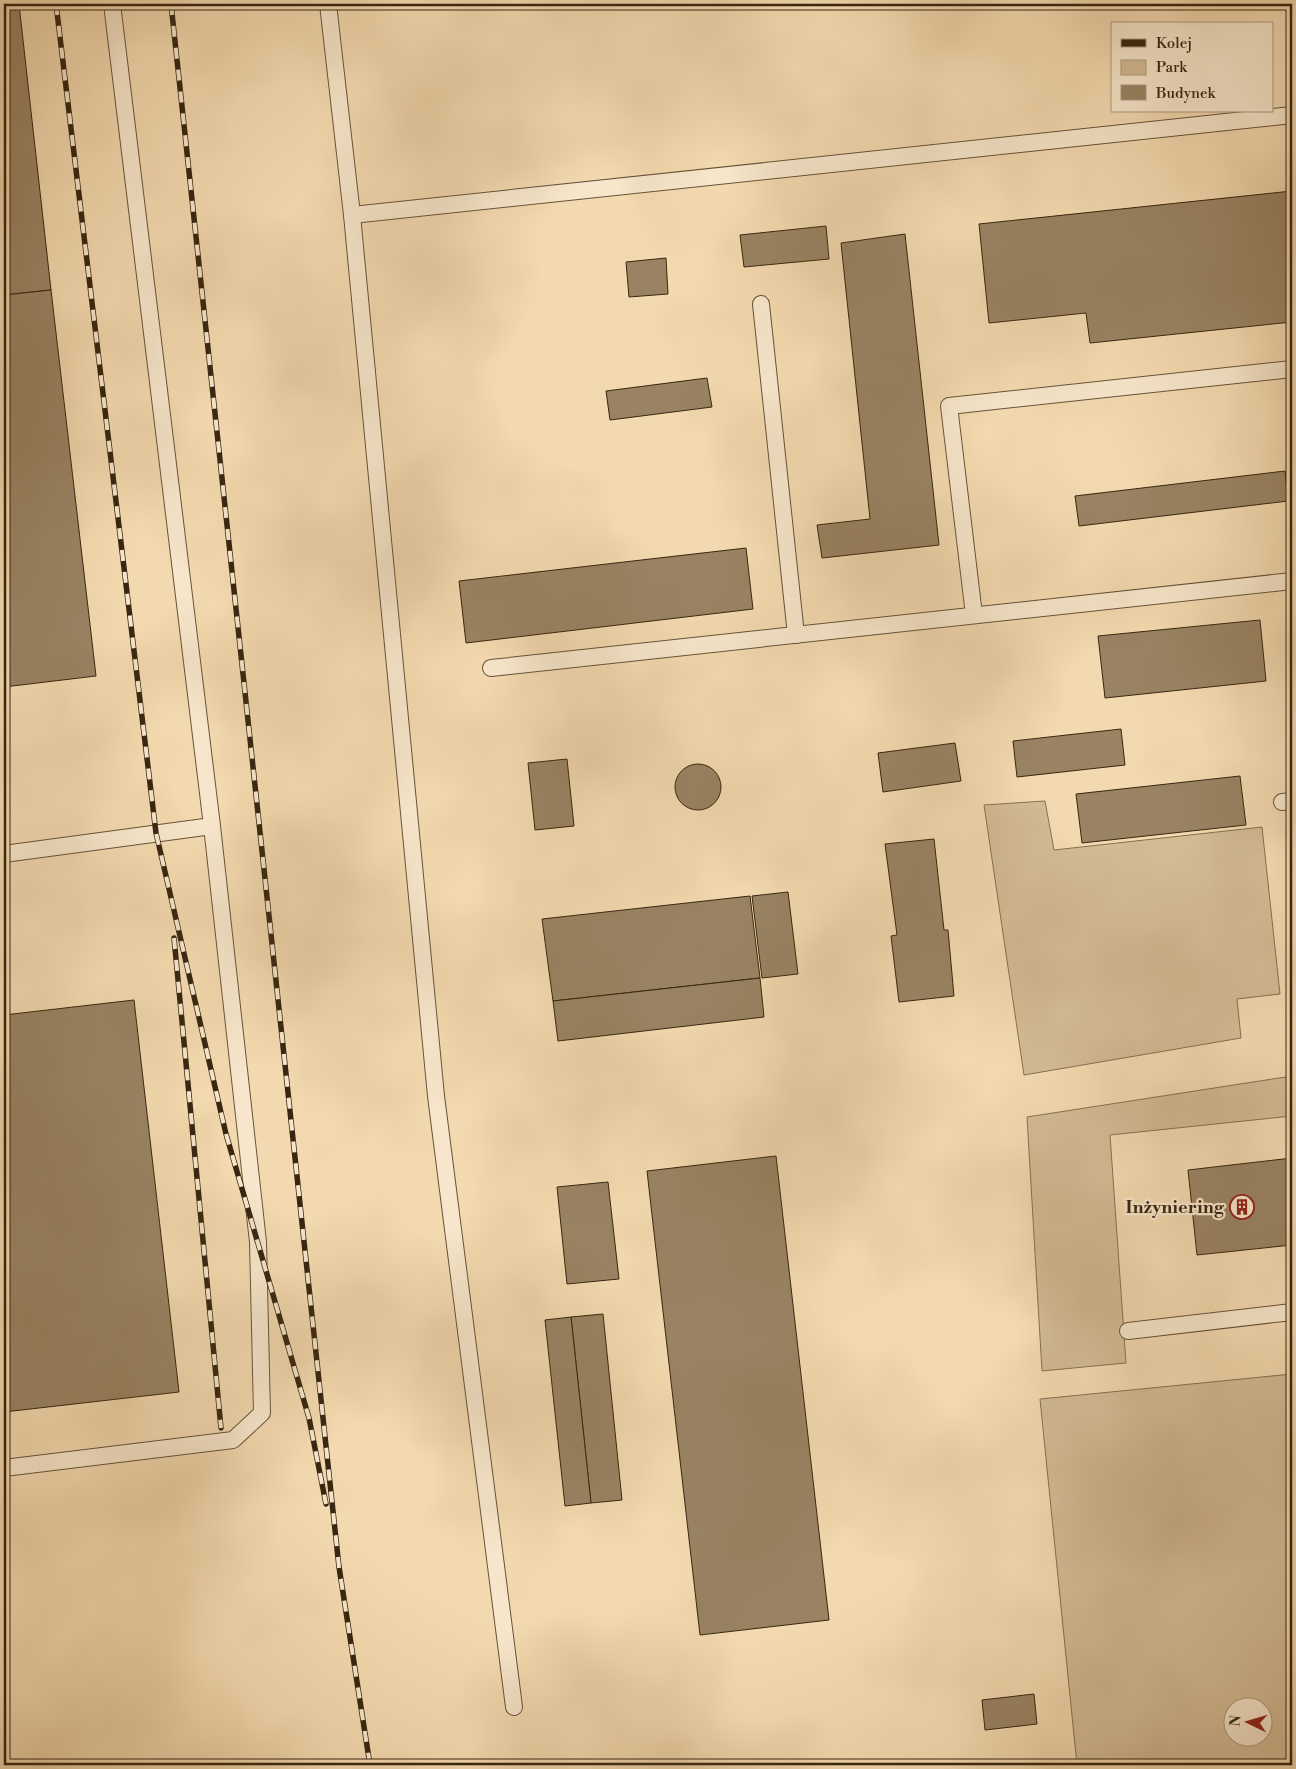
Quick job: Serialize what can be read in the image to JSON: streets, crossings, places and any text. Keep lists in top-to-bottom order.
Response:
{
  "places": {
    "building": ["Inżyniering"]
  },
  "legend": ["Kolej", "Park", "Budynek"],
  "north": "left"
}
